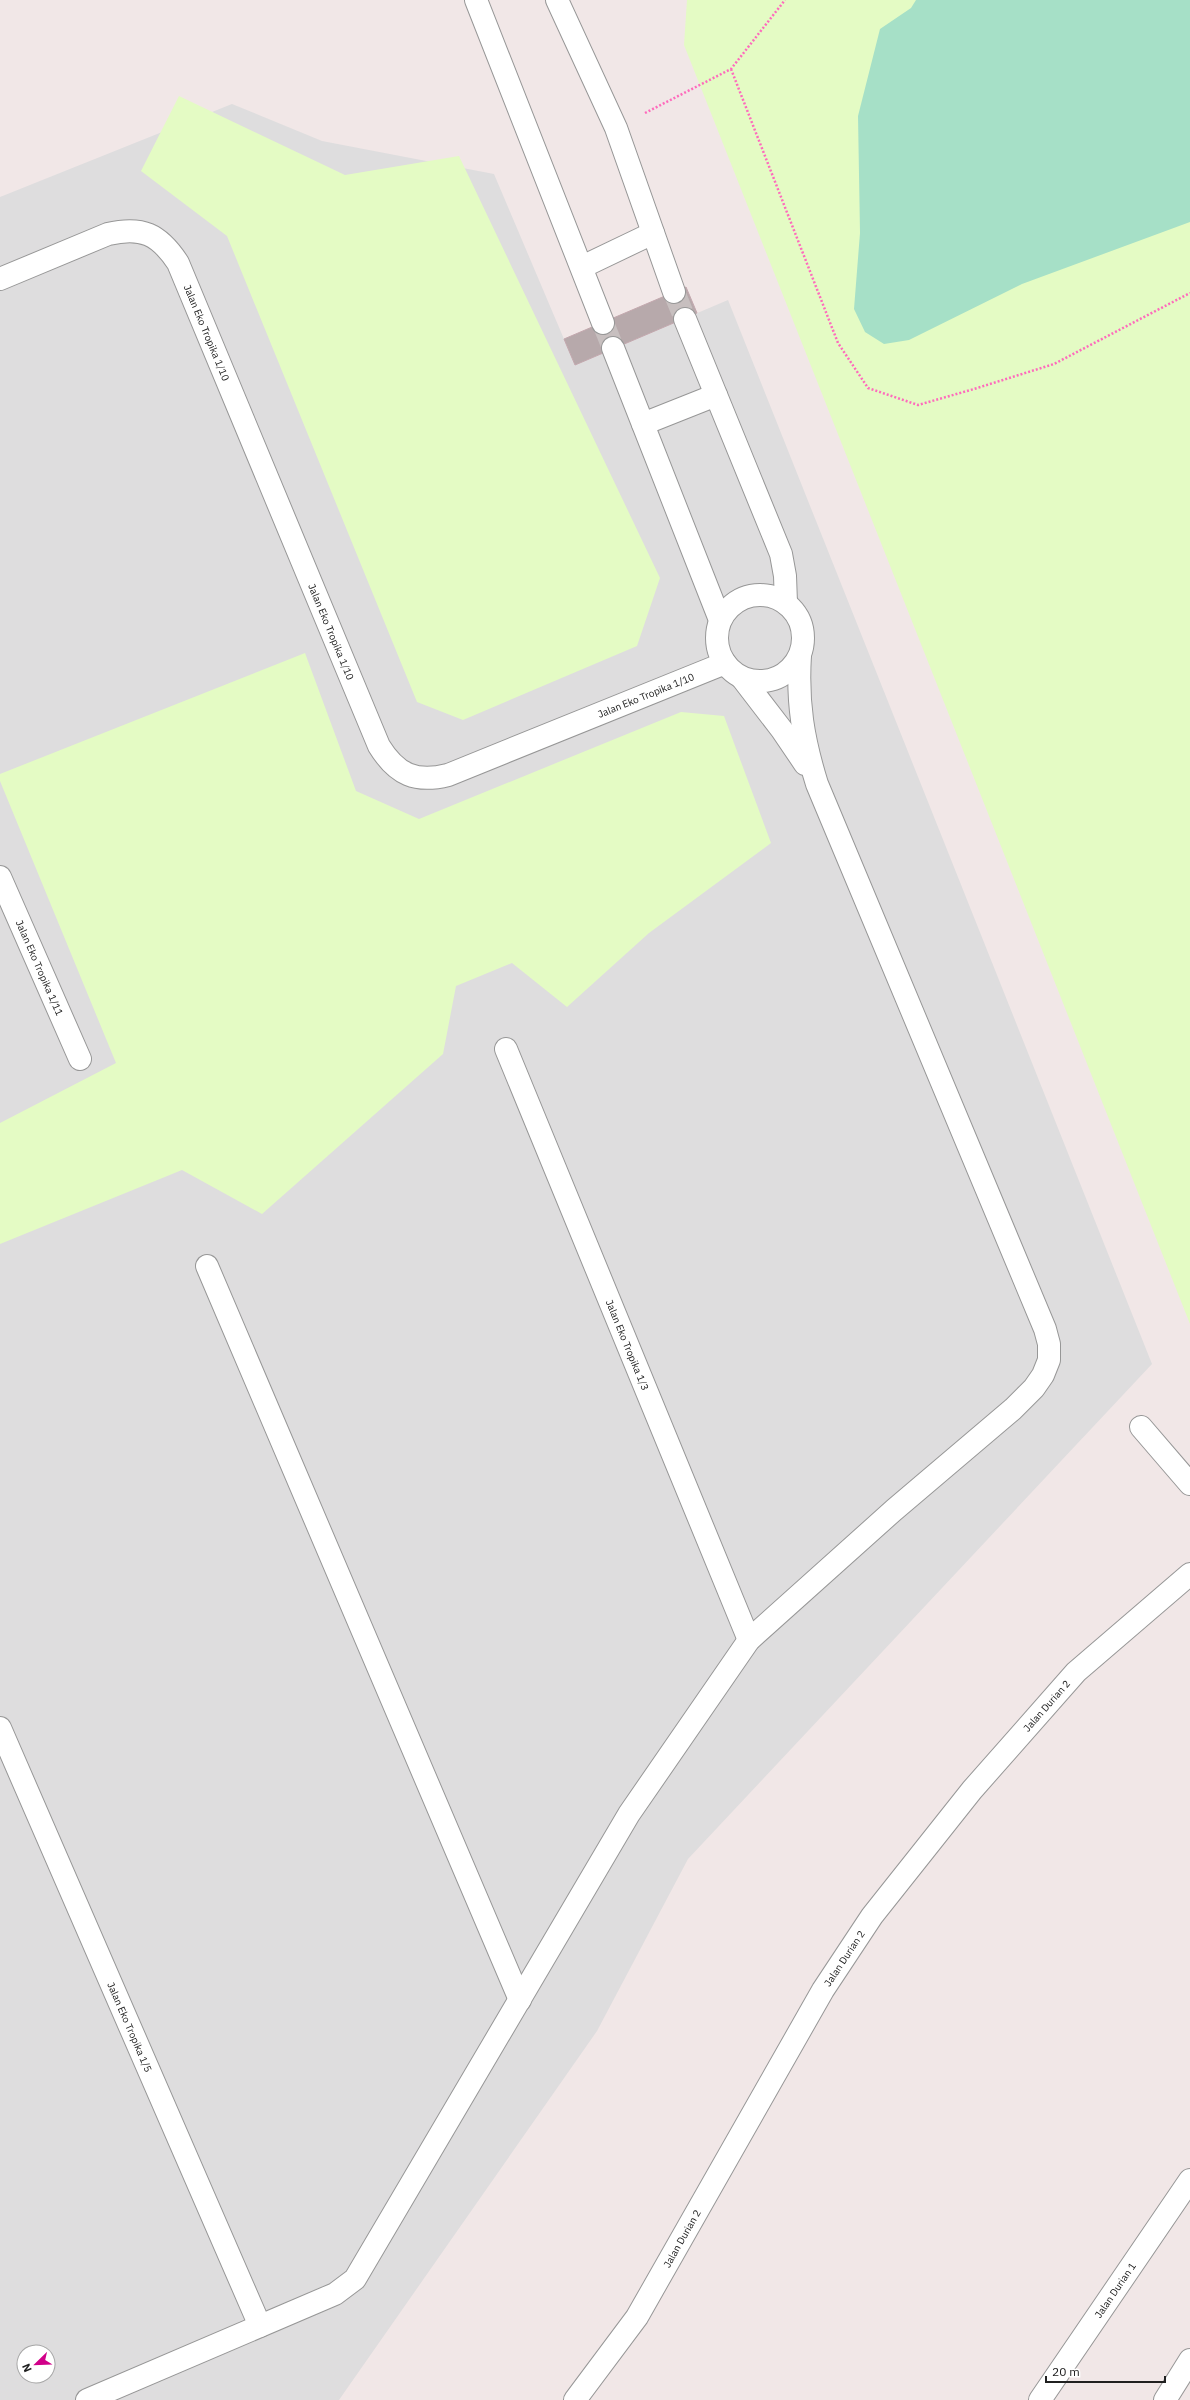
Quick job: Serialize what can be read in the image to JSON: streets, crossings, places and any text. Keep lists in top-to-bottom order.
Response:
{
  "streets": {
    "street": [
      "Jalan Eko Tropika 1/10",
      "Jalan Eko Tropika 1/11",
      "Jalan Eko Tropika 1/3",
      "Jalan Durian 2",
      "Jalan Eko Tropika 1/5",
      "Jalan Durian 1"
    ]
  },
  "scale_bar": "20 m",
  "north": "bottom left"
}
